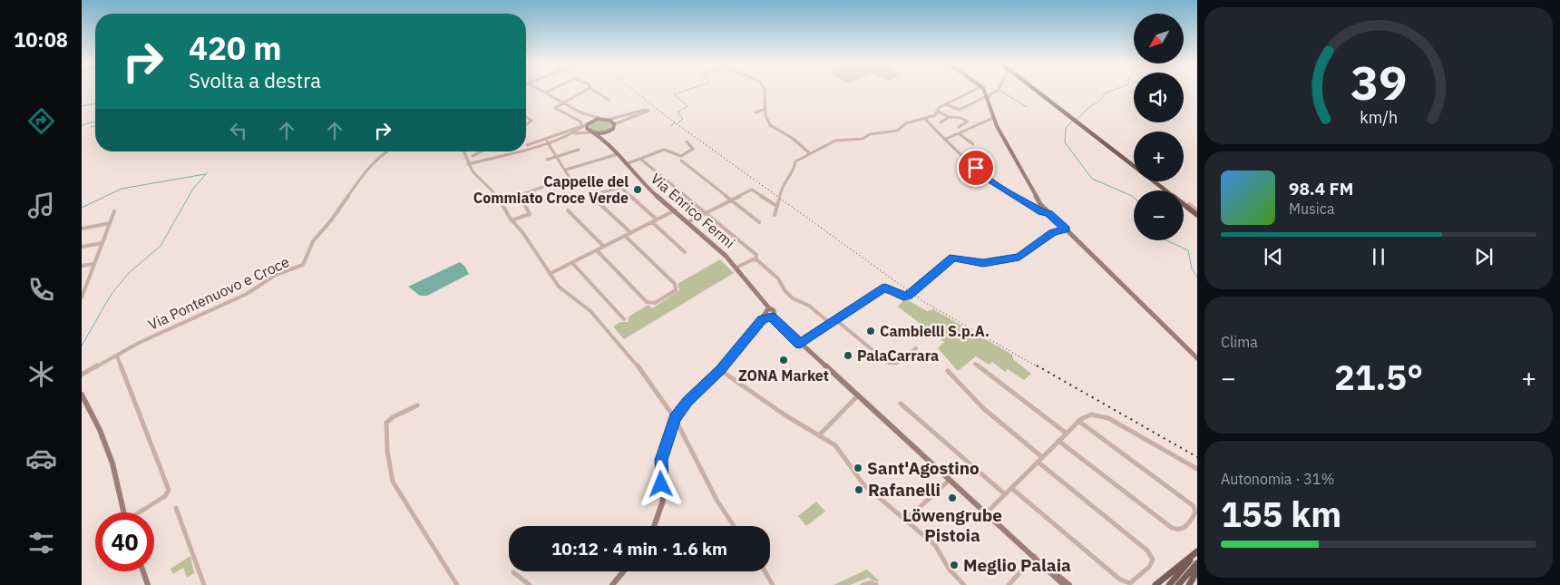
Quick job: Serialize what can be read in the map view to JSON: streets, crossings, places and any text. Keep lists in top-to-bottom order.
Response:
{
  "streets": {
    "street": ["Via Enrico Fermi", "Via Pontenuovo e Croce"]
  },
  "places": [
    "Cappelle del Commiato Croce Verde",
    "Cambielli S.p.A.",
    "PalaCarrara",
    "ZONA Market",
    "Sant'Agostino",
    "Rafanelli",
    "Löwengrube Pistoia",
    "Meglio Palaia"
  ],
  "north": "bottom left",
  "page": {
    "tabs": "10:08",
    "map_buttons": ["+", "−"],
    "turn": ["420 m", "Svolta a destra"],
    "song": ["98.4 FM", "Musica"],
    "tile": [
      "Clima",
      ["Autonomia · 31%", "155 km"]
    ],
    "heat": ["−", "21.5°", "+"],
    "limit": "40",
    "trip": "10:12 · 4 min · 1.6 km",
    "gauge": ["39", "km/h"]
  }
}
